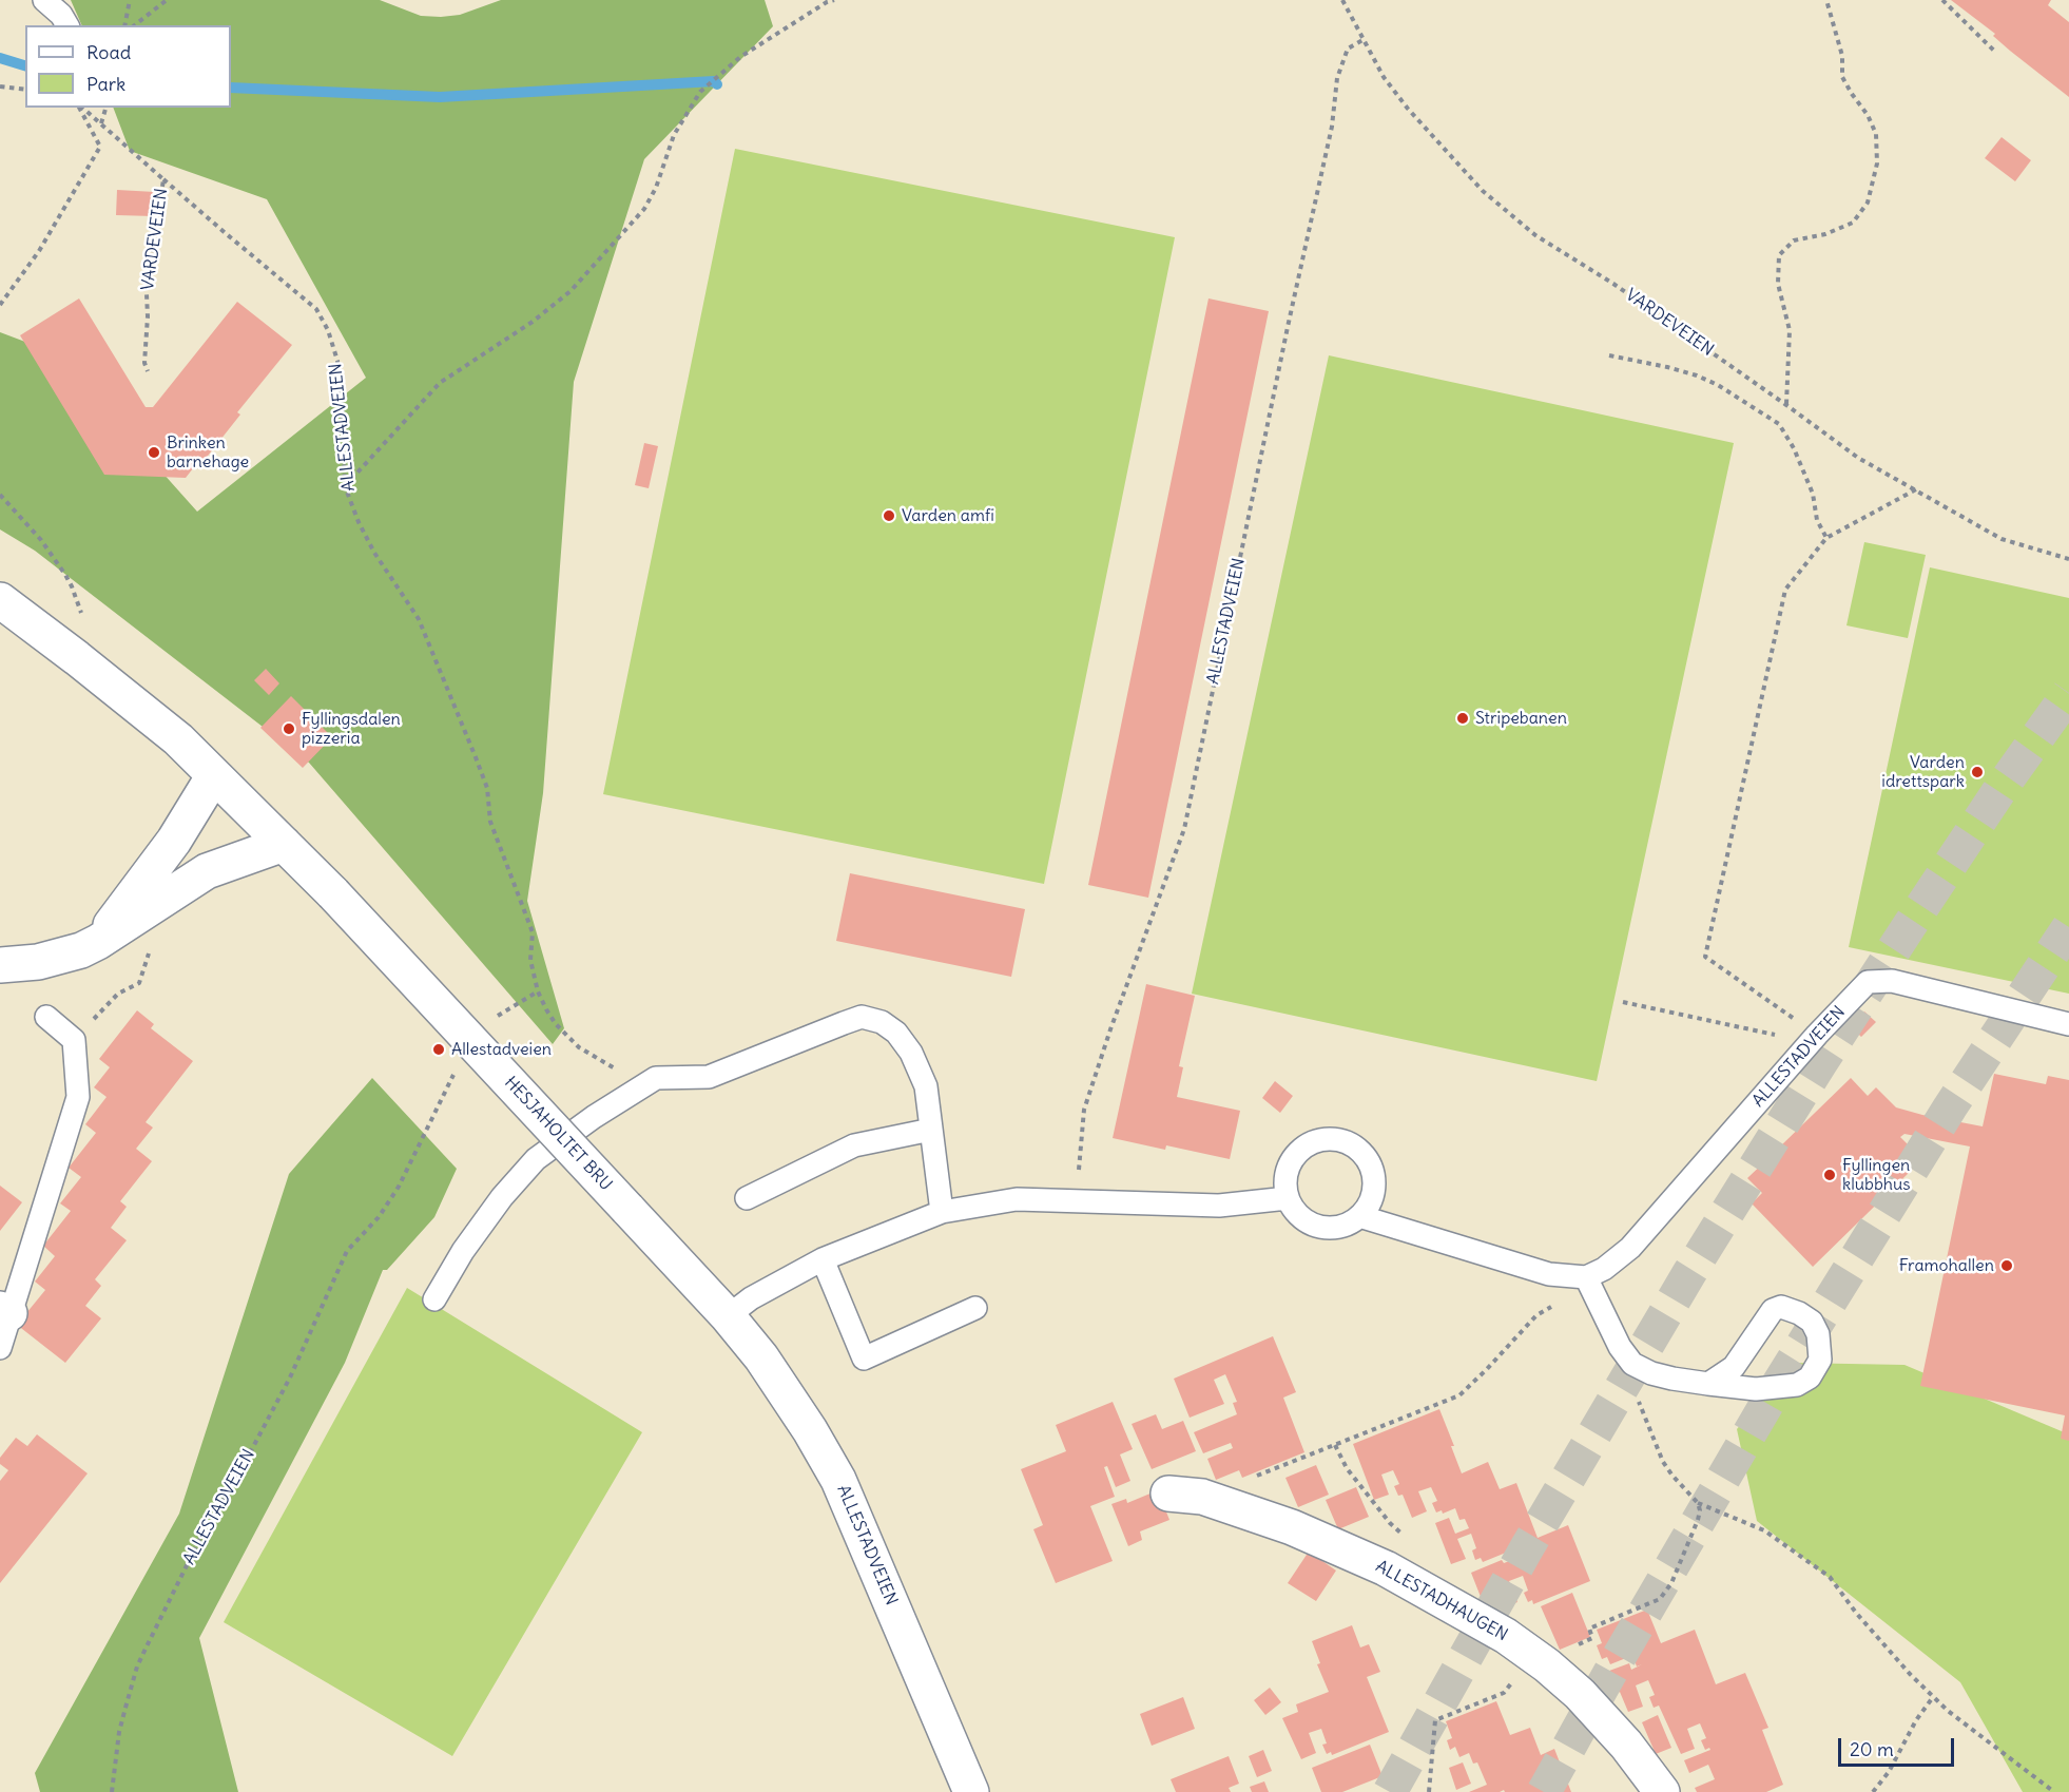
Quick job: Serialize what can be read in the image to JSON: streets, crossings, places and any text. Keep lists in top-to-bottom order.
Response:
{
  "streets": {
    "main road": ["ALLESTADVEIEN", "HESJAHOLTET BRU", "ALLESTADHAUGEN"],
    "path": ["VARDEVEIEN"]
  },
  "crossings": [
    ["VARDEVEIEN", "ALLESTADVEIEN"],
    ["ALLESTADVEIEN", "HESJAHOLTET BRU"]
  ],
  "places": [
    "Brinken barnehage",
    "Varden amfi",
    "Stripebanen",
    "Fyllingsdalen pizzeria",
    "Varden idrettspark",
    "Allestadveien",
    "Fyllingen klubbhus",
    "Framohallen"
  ],
  "legend": ["Road", "Park"],
  "scale_bar": "20 m"
}
